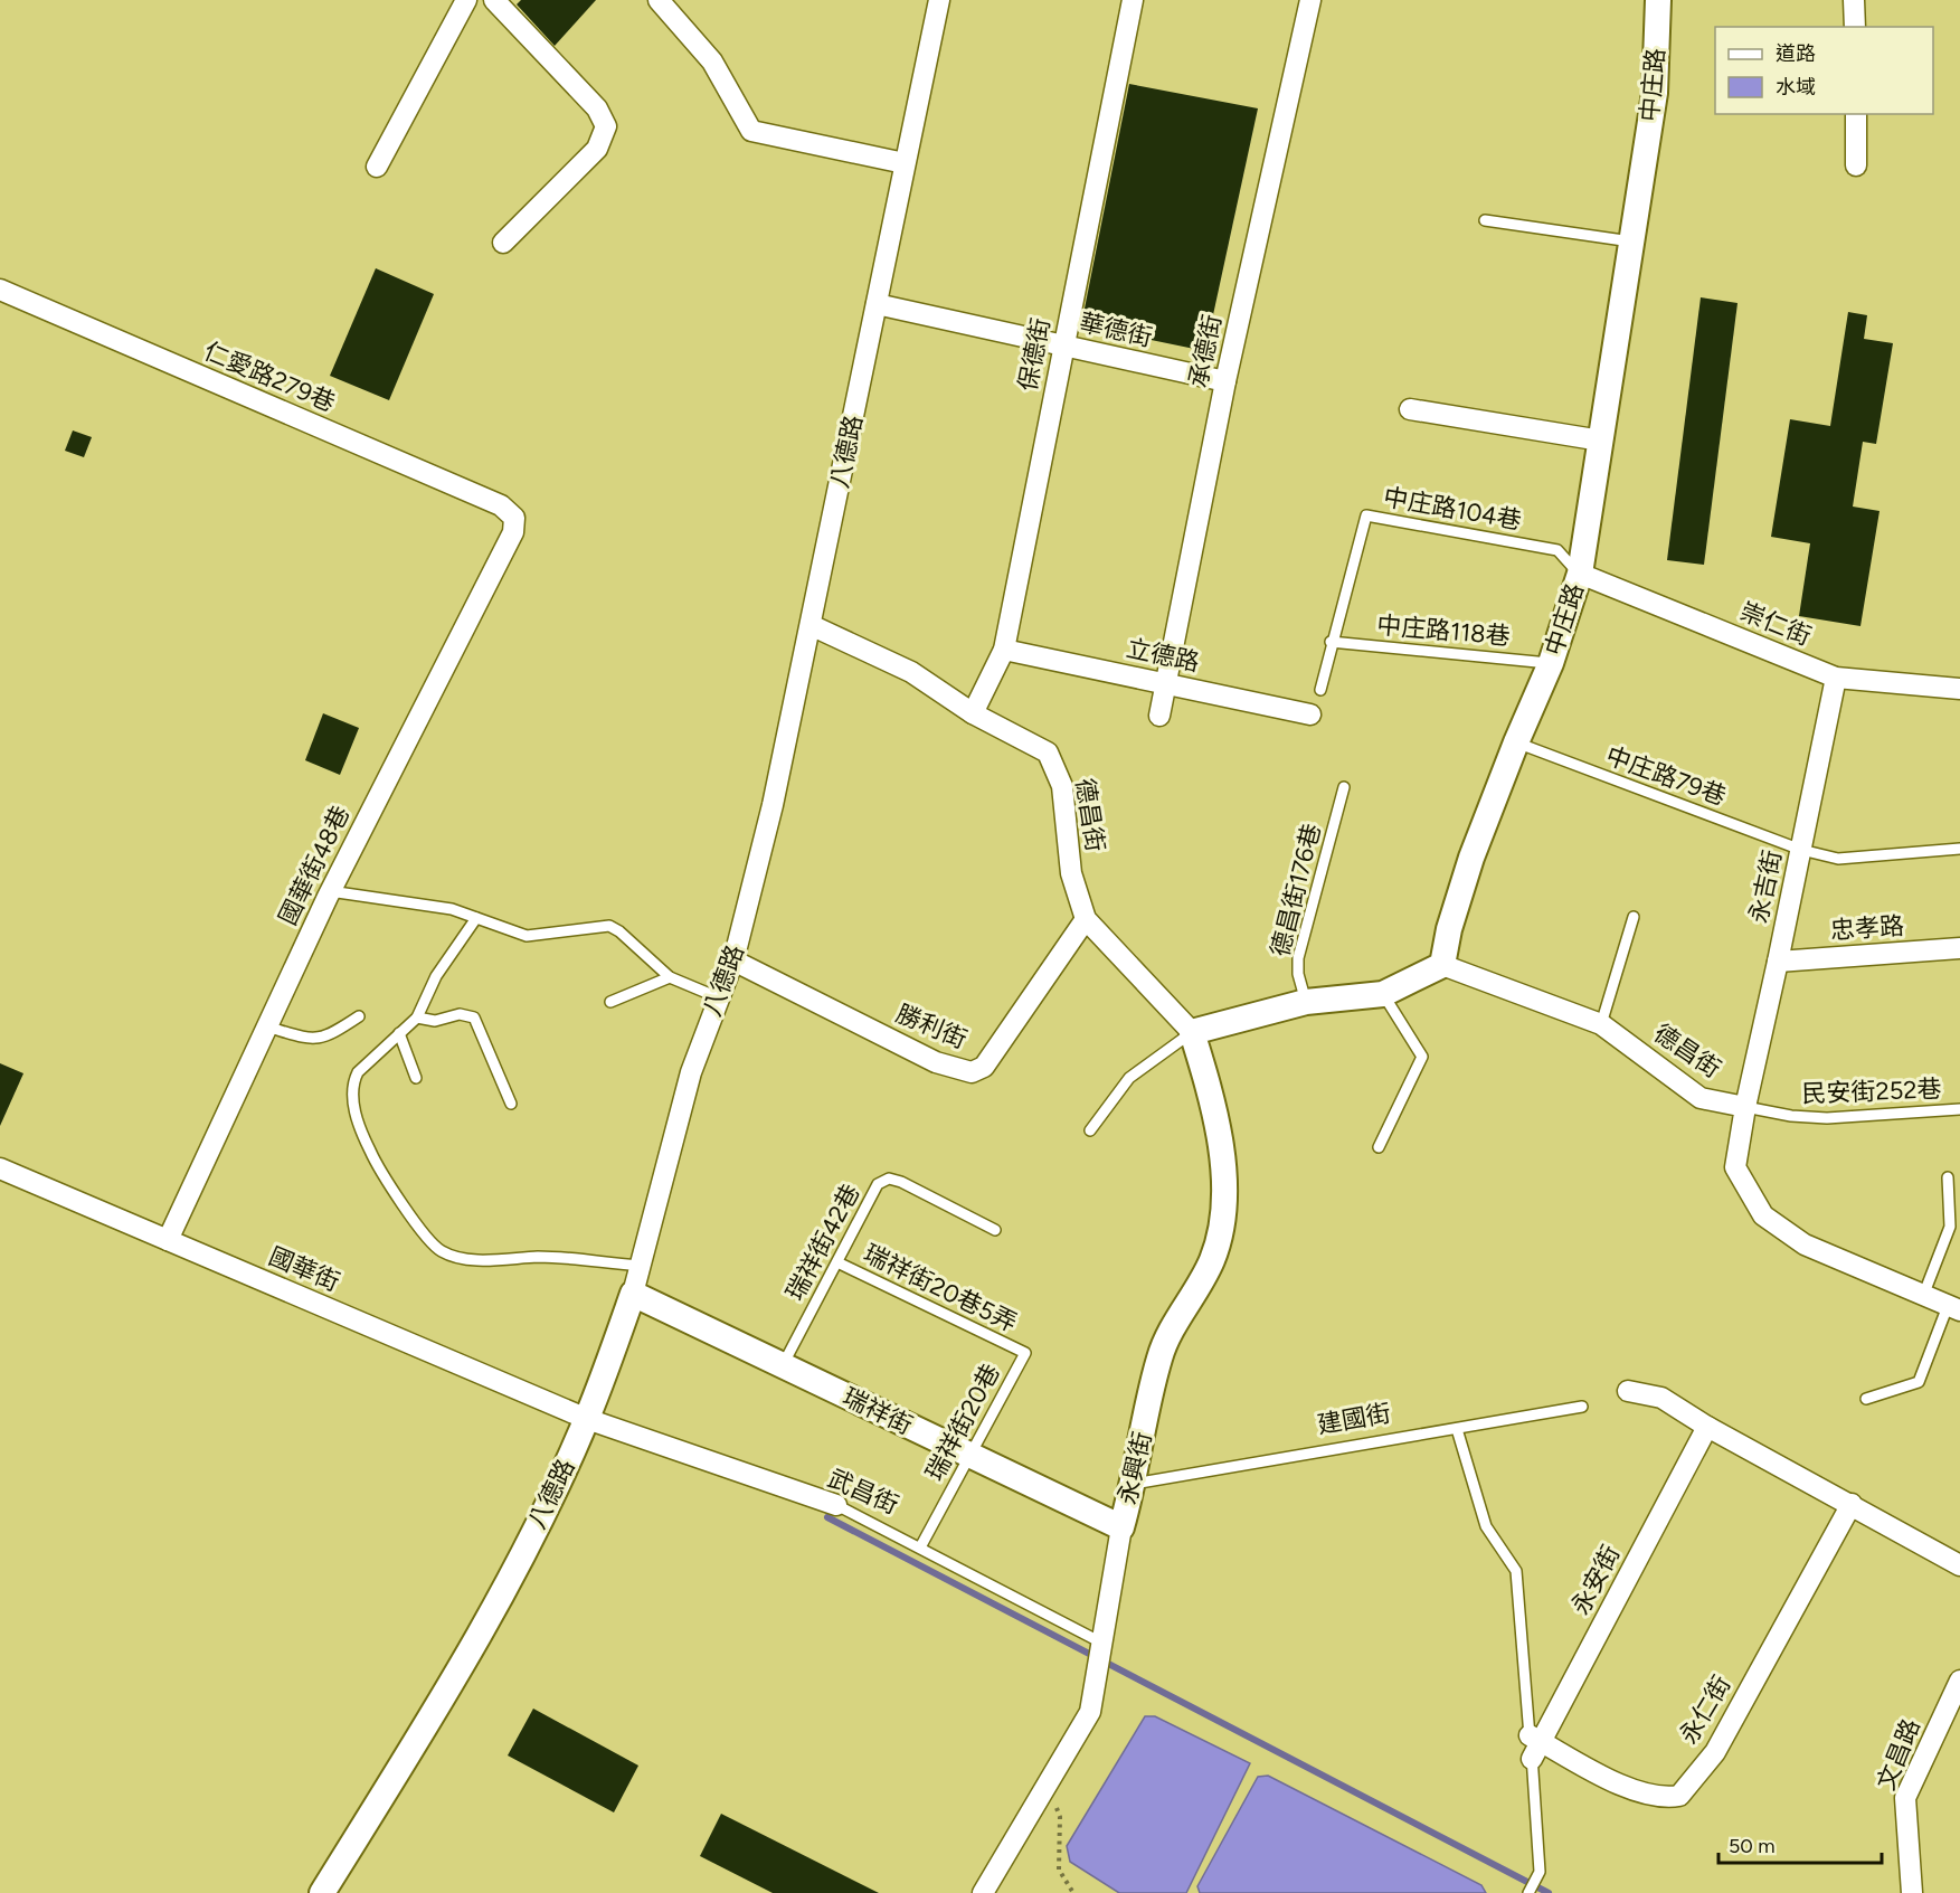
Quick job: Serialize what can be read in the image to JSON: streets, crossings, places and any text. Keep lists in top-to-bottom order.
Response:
{
  "streets": {
    "street": [
      "中庄路",
      "華德街",
      "承德街",
      "保德街",
      "仁愛路279巷",
      "八德路",
      "崇仁街",
      "立德路",
      "德昌街",
      "國華街48巷",
      "永吉街",
      "忠孝路",
      "勝利街",
      "國華街",
      "瑞祥街",
      "永興街",
      "武昌街",
      "永安街",
      "永仁街",
      "文昌路"
    ],
    "lane": [
      "中庄路104巷",
      "中庄路118巷",
      "中庄路79巷",
      "德昌街176巷",
      "民安街252巷",
      "瑞祥街42巷",
      "瑞祥街20巷5弄",
      "建國街",
      "瑞祥街20巷"
    ]
  },
  "crossings": [
    ["中庄路", "中庄路104巷"],
    ["中庄路", "崇仁街"],
    ["中庄路", "中庄路118巷"],
    ["中庄路", "中庄路79巷"],
    ["中庄路", "德昌街"],
    ["華德街", "承德街"],
    ["華德街", "保德街"],
    ["華德街", "八德路"],
    ["承德街", "立德路"],
    ["保德街", "立德路"],
    ["保德街", "德昌街"],
    ["仁愛路279巷", "國華街48巷"],
    ["八德路", "德昌街"],
    ["八德路", "勝利街"],
    ["八德路", "國華街"],
    ["八德路", "瑞祥街"],
    ["八德路", "武昌街"],
    ["中庄路104巷", "崇仁街"],
    ["中庄路104巷", "中庄路118巷"],
    ["崇仁街", "永吉街"],
    ["中庄路79巷", "永吉街"],
    ["德昌街", "永吉街"],
    ["德昌街", "勝利街"],
    ["德昌街", "民安街252巷"],
    ["德昌街", "永興街"],
    ["國華街48巷", "國華街"],
    ["永吉街", "忠孝路"],
    ["永吉街", "民安街252巷"],
    ["瑞祥街42巷", "瑞祥街20巷5弄"],
    ["瑞祥街42巷", "瑞祥街"],
    ["國華街", "武昌街"],
    ["瑞祥街20巷5弄", "瑞祥街20巷"],
    ["瑞祥街", "瑞祥街20巷"],
    ["瑞祥街", "永興街"],
    ["建國街", "永興街"],
    ["瑞祥街20巷", "武昌街"],
    ["永興街", "武昌街"],
    ["永安街", "永仁街"]
  ],
  "legend": ["道路", "水域"],
  "scale_bar": "50 m"
}
